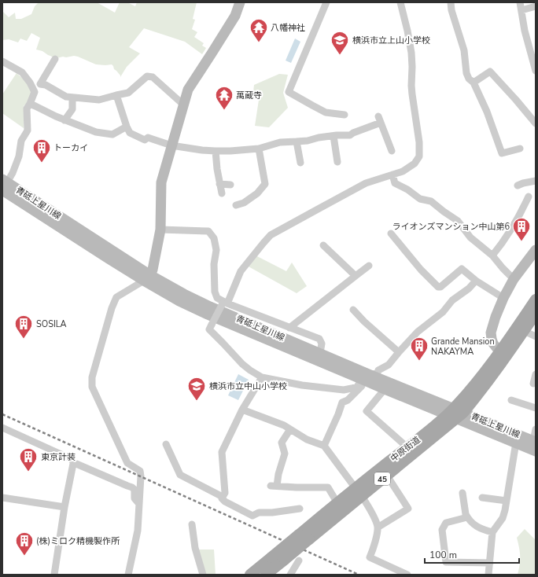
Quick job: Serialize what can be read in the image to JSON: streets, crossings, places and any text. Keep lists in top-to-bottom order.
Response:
{
  "streets": {
    "main road": ["青砥上星川線", "中原街道", "45"]
  },
  "crossings": [
    ["青砥上星川線", "中原街道"]
  ],
  "places": {
    "temple": ["八幡神社", "萬蔵寺"],
    "school or university": ["横浜市立上山小学校", "横浜市立中山小学校"],
    "building": [
      "トーカイ",
      "ライオンズマンション中山第6",
      "SOSILA",
      "Grande Mansion NAKAYMA",
      "東京計装",
      "(株)ミロク精機製作所"
    ]
  },
  "scale_bar": "100 m"
}
